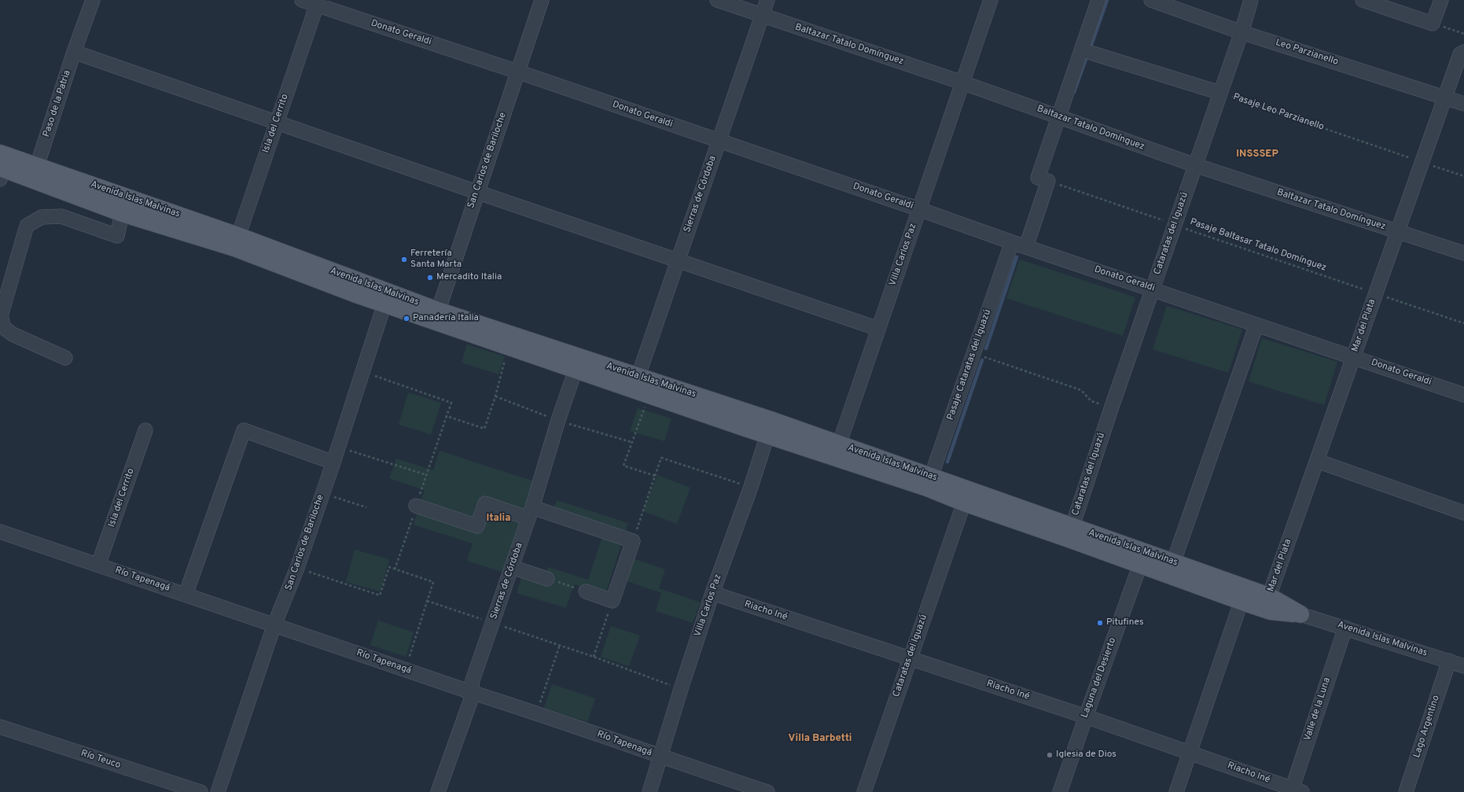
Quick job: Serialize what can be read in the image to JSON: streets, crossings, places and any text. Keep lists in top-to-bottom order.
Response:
{
  "streets": {
    "main road": ["Avenida Islas Malvinas"],
    "street": [
      "Donato Geraldi",
      "Baltazar Tatalo Domínguez",
      "Leo Parzianello",
      "Paso de la Patria",
      "Pasaje Leo Parzianello",
      "Isla del Cerrito",
      "San Carlos de Bariloche",
      "Sierras de Córdoba",
      "Cataratas del Iguazú",
      "Villa Carlos Paz",
      "Mar del Plata",
      "Pasaje Cataratas del Iguazú",
      "Río Tapenagá",
      "Riacho Iné",
      "Laguna del Desierto",
      "Valle de la Luna",
      "Lago Argentino",
      "Río Teuco"
    ],
    "path": ["Pasaje Baltasar Tatalo Domínguez"]
  },
  "crossings": [
    ["Donato Geraldi", "Isla del Cerrito"],
    ["Donato Geraldi", "San Carlos de Bariloche"],
    ["Donato Geraldi", "Sierras de Córdoba"],
    ["Donato Geraldi", "Cataratas del Iguazú"],
    ["Donato Geraldi", "Villa Carlos Paz"],
    ["Donato Geraldi", "Mar del Plata"],
    ["Donato Geraldi", "Pasaje Cataratas del Iguazú"],
    ["Baltazar Tatalo Domínguez", "Sierras de Córdoba"],
    ["Baltazar Tatalo Domínguez", "Cataratas del Iguazú"],
    ["Baltazar Tatalo Domínguez", "Villa Carlos Paz"],
    ["Baltazar Tatalo Domínguez", "Mar del Plata"],
    ["Leo Parzianello", "Cataratas del Iguazú"],
    ["Leo Parzianello", "Mar del Plata"],
    ["Paso de la Patria", "Avenida Islas Malvinas"],
    ["Pasaje Leo Parzianello", "Cataratas del Iguazú"],
    ["Pasaje Leo Parzianello", "Mar del Plata"],
    ["Isla del Cerrito", "Avenida Islas Malvinas"],
    ["Isla del Cerrito", "Río Tapenagá"],
    ["San Carlos de Bariloche", "Avenida Islas Malvinas"],
    ["San Carlos de Bariloche", "Río Tapenagá"],
    ["Sierras de Córdoba", "Avenida Islas Malvinas"],
    ["Sierras de Córdoba", "Río Tapenagá"],
    ["Avenida Islas Malvinas", "Cataratas del Iguazú"],
    ["Avenida Islas Malvinas", "Villa Carlos Paz"],
    ["Avenida Islas Malvinas", "Mar del Plata"],
    ["Avenida Islas Malvinas", "Pasaje Cataratas del Iguazú"],
    ["Avenida Islas Malvinas", "Laguna del Desierto"],
    ["Avenida Islas Malvinas", "Valle de la Luna"],
    ["Avenida Islas Malvinas", "Lago Argentino"],
    ["Cataratas del Iguazú", "Pasaje Baltasar Tatalo Domínguez"],
    ["Cataratas del Iguazú", "Riacho Iné"],
    ["Pasaje Baltasar Tatalo Domínguez", "Mar del Plata"],
    ["Villa Carlos Paz", "Río Tapenagá"],
    ["Villa Carlos Paz", "Riacho Iné"],
    ["Riacho Iné", "Laguna del Desierto"],
    ["Riacho Iné", "Valle de la Luna"]
  ],
  "districts": ["INSSSEP", "Italia", "Villa Barbetti"],
  "places": [
    "Ferretería Santa Marta",
    "Mercadito Italia",
    "Panadería Italia",
    "Pitufines",
    "Iglesia de Dios"
  ]
}
